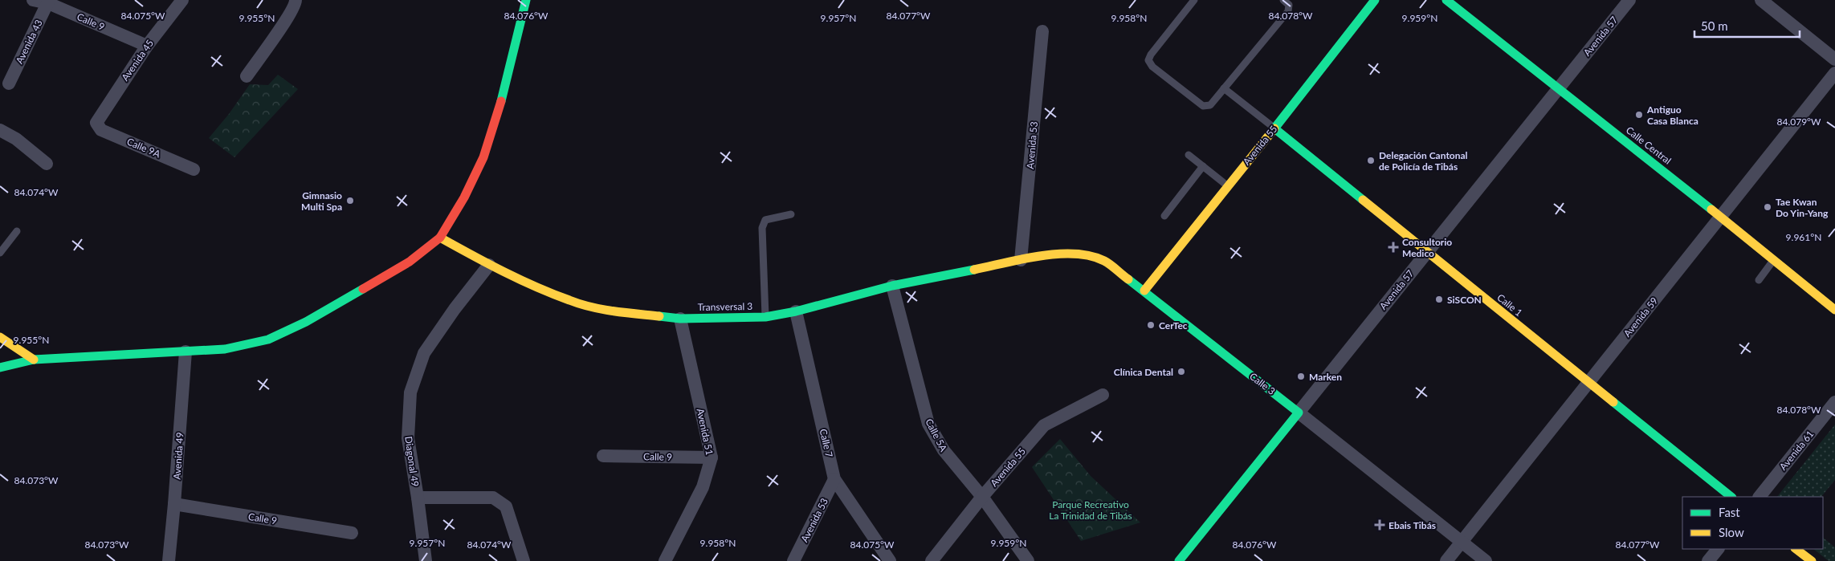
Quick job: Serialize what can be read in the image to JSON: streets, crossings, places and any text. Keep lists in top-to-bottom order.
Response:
{
  "streets": {
    "main road": [
      "Avenida 57",
      "Avenida 55",
      "Calle Central",
      "Calle 1",
      "Transversal 3",
      "Calle 3"
    ],
    "street": [
      "Calle 9",
      "Avenida 43",
      "Avenida 45",
      "Avenida 53",
      "Calle 9A",
      "Avenida 59",
      "Avenida 51",
      "Calle 5A",
      "Calle 7",
      "Avenida 61",
      "Avenida 49",
      "Diagonal 49"
    ]
  },
  "crossings": [
    ["Calle 9", "Avenida 43"],
    ["Calle 9", "Avenida 45"],
    ["Calle 9", "Avenida 51"],
    ["Calle 9", "Avenida 49"],
    ["Avenida 57", "Calle Central"],
    ["Avenida 57", "Calle 1"],
    ["Avenida 57", "Calle 3"],
    ["Avenida 45", "Calle 9A"],
    ["Avenida 53", "Transversal 3"],
    ["Avenida 53", "Calle 3"],
    ["Avenida 53", "Calle 7"],
    ["Avenida 55", "Calle 1"],
    ["Avenida 55", "Calle 3"],
    ["Avenida 55", "Calle 5A"],
    ["Calle Central", "Avenida 59"],
    ["Calle 1", "Avenida 59"],
    ["Transversal 3", "Calle 3"],
    ["Transversal 3", "Avenida 51"],
    ["Transversal 3", "Calle 5A"],
    ["Transversal 3", "Calle 7"],
    ["Transversal 3", "Diagonal 49"],
    ["Avenida 59", "Calle 3"]
  ],
  "parks": ["Parque Recreativo La Trinidad de Tibás"],
  "places": {
    "other": [
      "Antiguo Casa Blanca",
      "Delegación Cantonal de Policía de Tibás",
      "Gimnasio Multi Spa",
      "Tae Kwan Do Yin-Yang",
      "SiSCON",
      "CerTec",
      "Clínica Dental",
      "Marken"
    ],
    "health": ["Consultorio Medico", "Ebais Tibás"]
  },
  "legend": ["Fast", "Slow"],
  "scale_bar": "50 m",
  "coordinates": [
    "84.075°W",
    "84.076°W",
    "84.077°W",
    "84.078°W",
    "9.955°N",
    "9.957°N",
    "9.958°N",
    "9.959°N",
    "84.079°W",
    "84.074°W",
    "9.961°N",
    "84.073°W"
  ]
}
